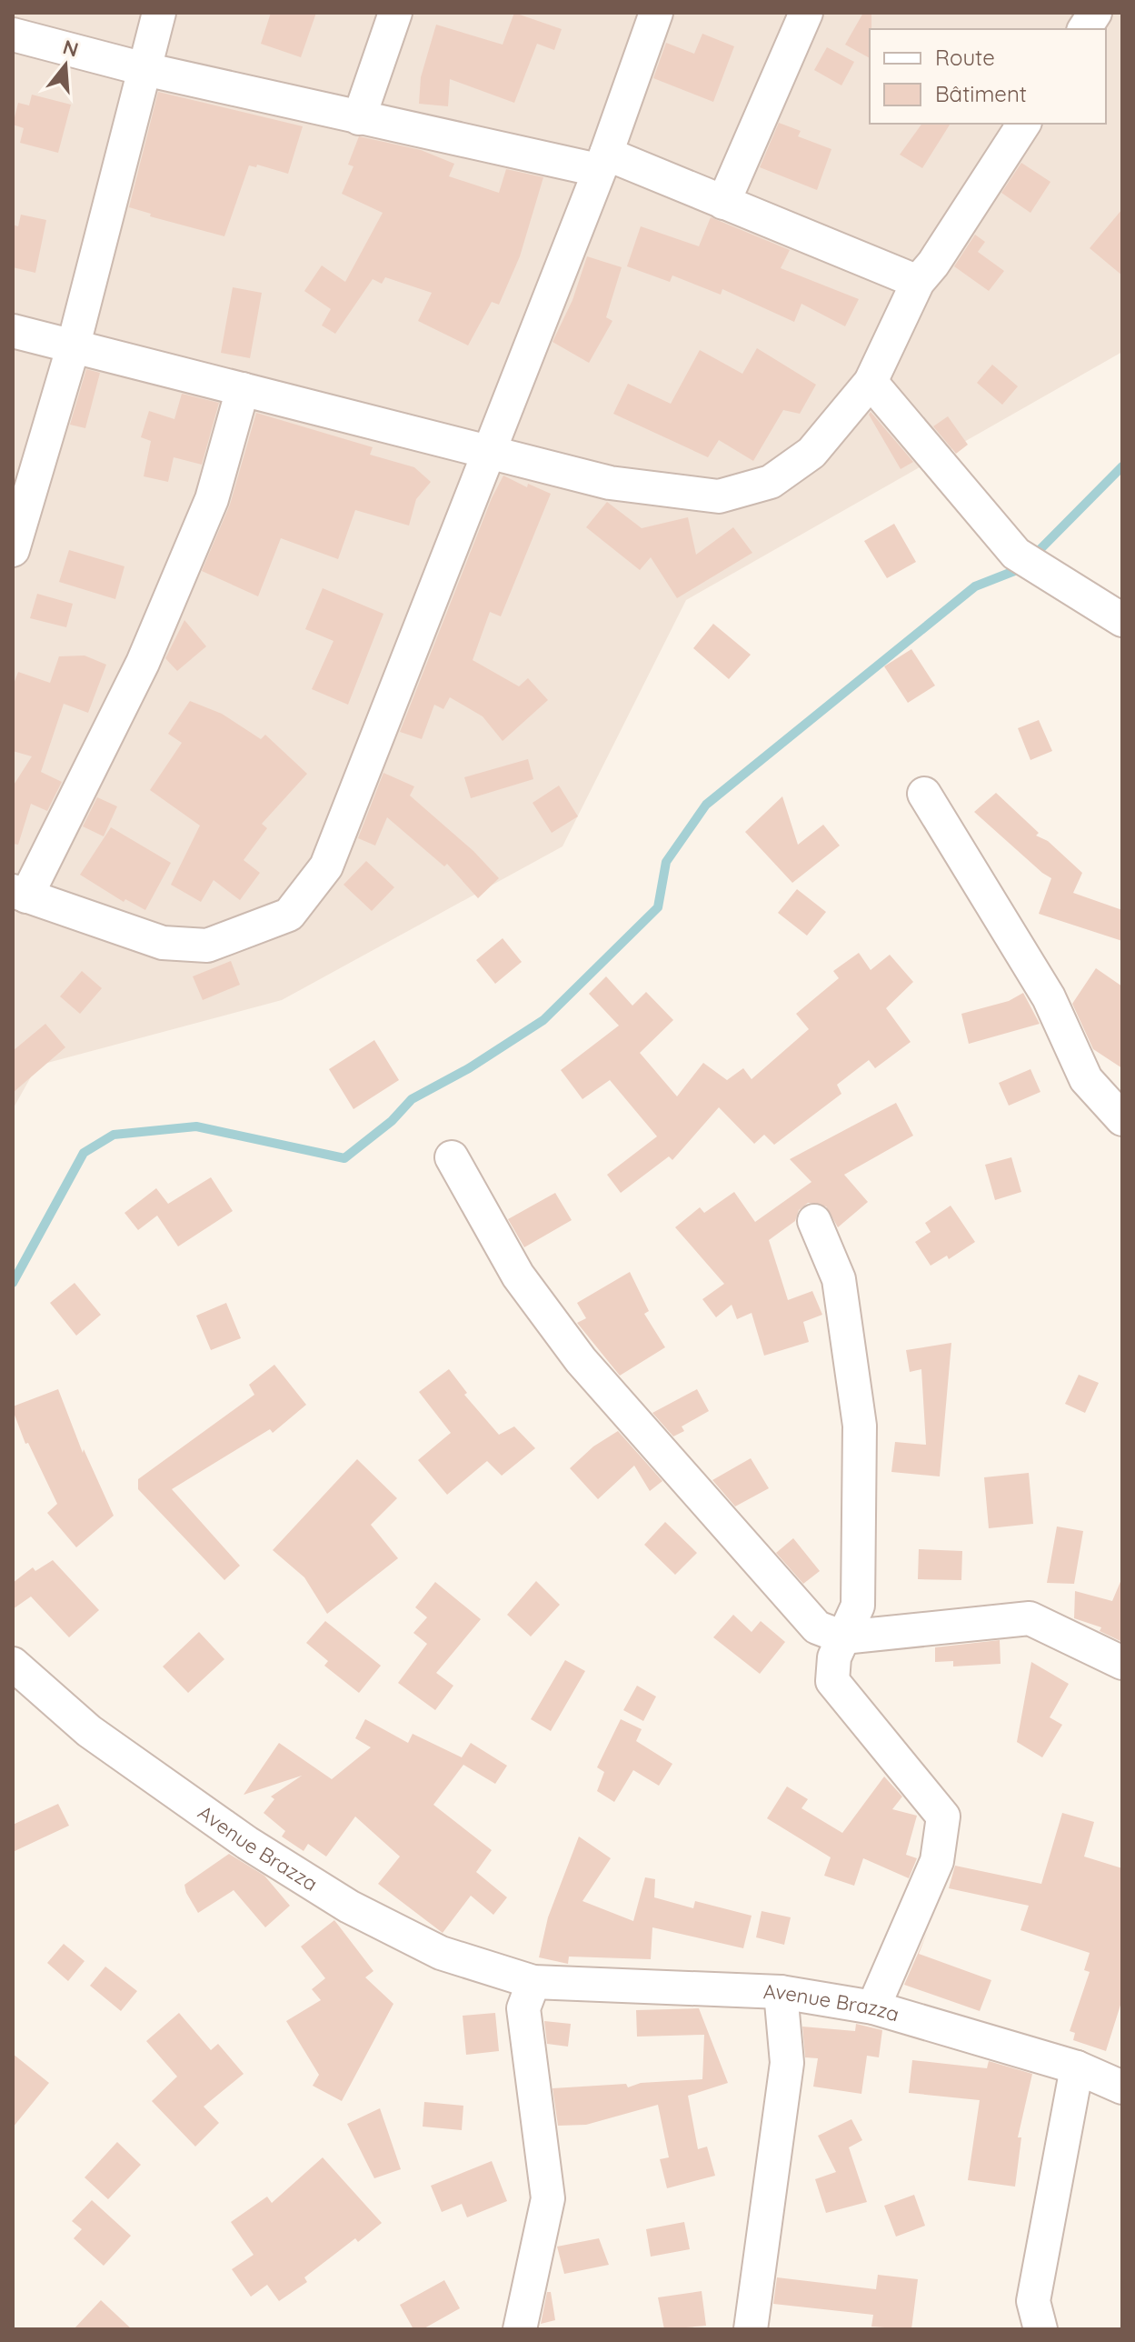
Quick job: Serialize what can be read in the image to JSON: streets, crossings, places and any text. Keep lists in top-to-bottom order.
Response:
{
  "streets": {
    "street": ["Avenue Brazza"]
  },
  "legend": ["Route", "Bâtiment"],
  "north": "top"
}
